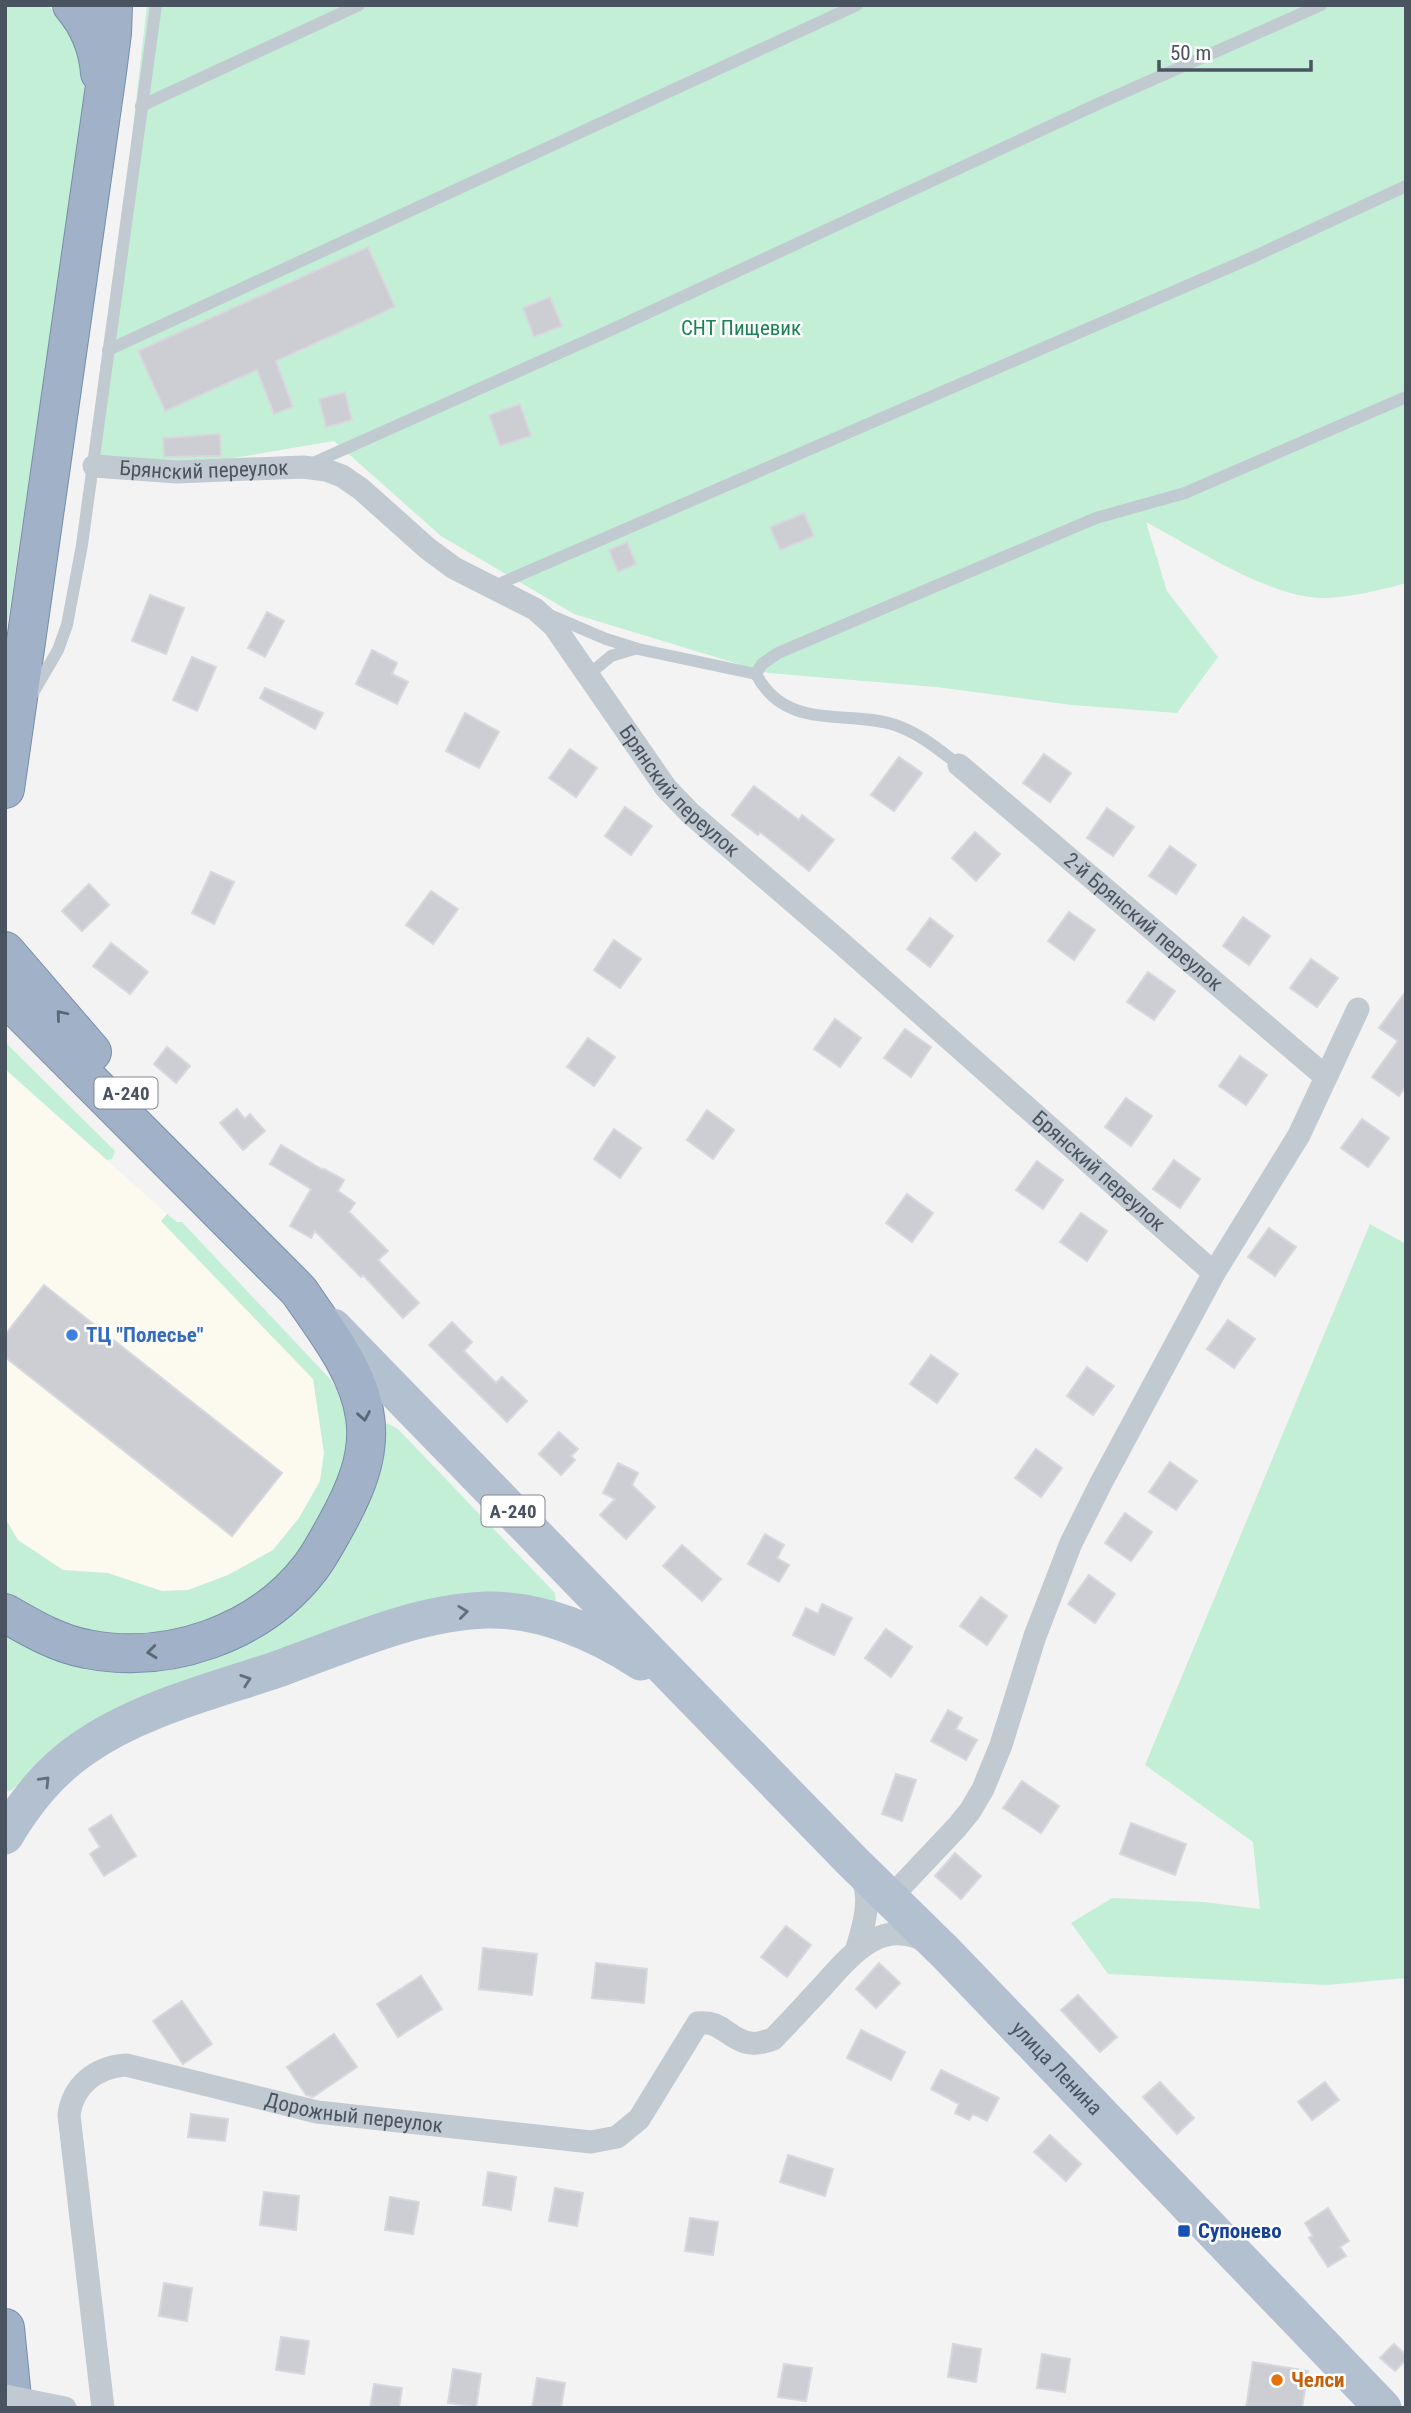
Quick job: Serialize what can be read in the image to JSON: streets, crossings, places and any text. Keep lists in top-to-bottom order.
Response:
{
  "streets": {
    "highway": ["А-240"],
    "main road": ["улица Ленина"],
    "street": ["Брянский переулок", "2-й Брянский переулок", "Дорожный переулок"]
  },
  "crossings": [
    ["А-240", "улица Ленина"]
  ],
  "parks": ["СНТ Пищевик"],
  "places": {
    "other": ["ТЦ \"Полесье\"", "Челси"],
    "transit": ["Супонево"]
  },
  "scale_bar": "50 m"
}
